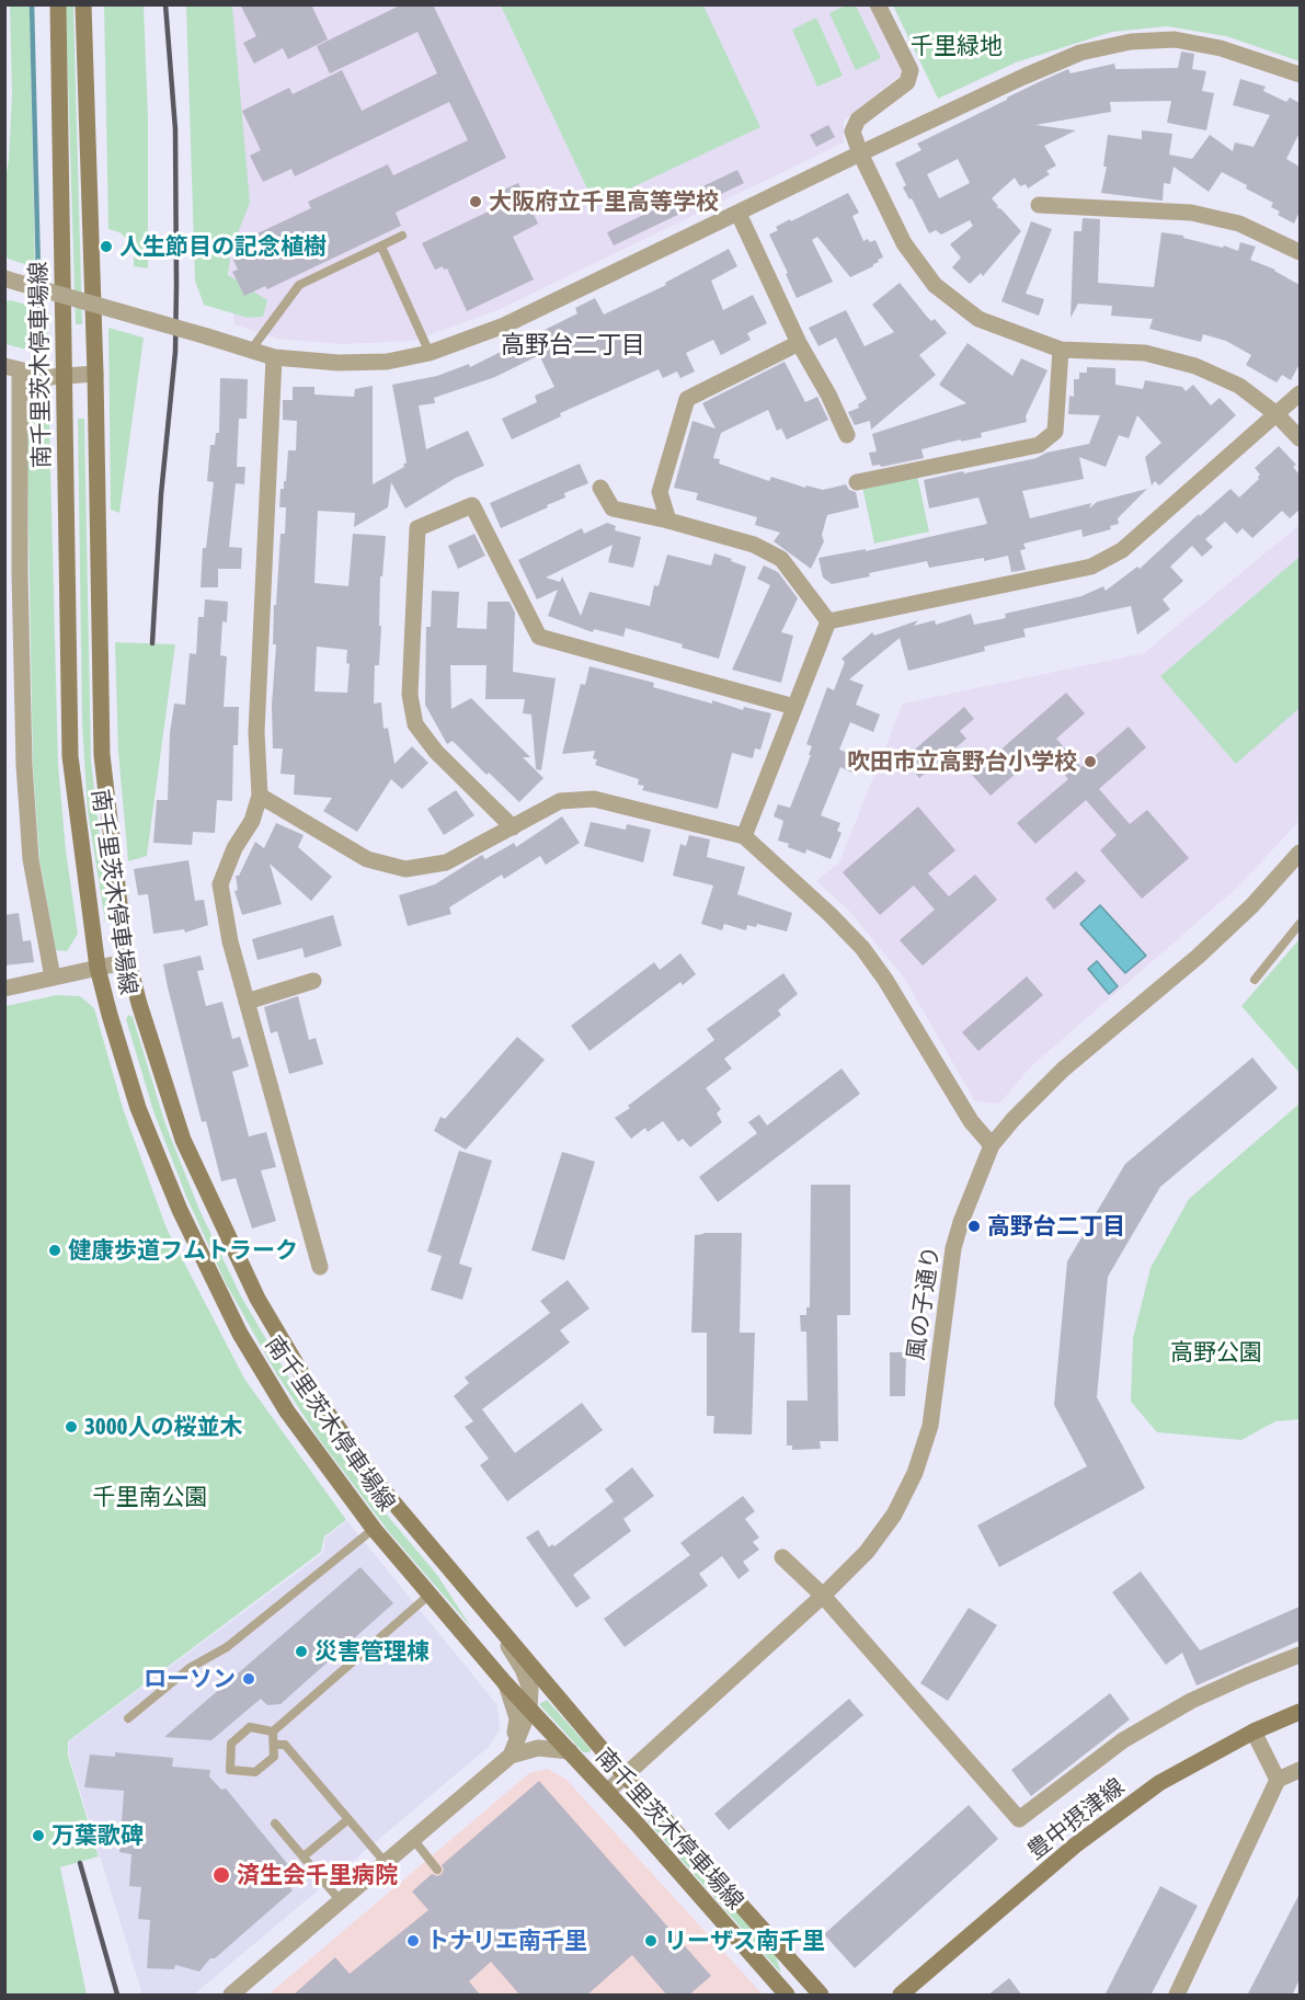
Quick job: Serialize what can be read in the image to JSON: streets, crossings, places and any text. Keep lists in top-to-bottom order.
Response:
{
  "streets": {
    "main road": ["南千里茨木停車場線", "豊中摂津線"],
    "street": ["風の子通り"]
  },
  "crossings": [
    ["南千里茨木停車場線", "風の子通り"]
  ],
  "districts": ["高野台二丁目"],
  "parks": ["千里緑地", "高野公園", "千里南公園"],
  "places": [
    "大阪府立千里高等学校",
    "人生節目の記念植樹",
    "吹田市立高野台小学校",
    "高野台二丁目",
    "健康歩道フムトラーク",
    "3000人の桜並木",
    "災害管理棟",
    "ローソン",
    "万葉歌碑",
    "済生会千里病院",
    "トナリエ南千里",
    "リーザス南千里"
  ]
}
